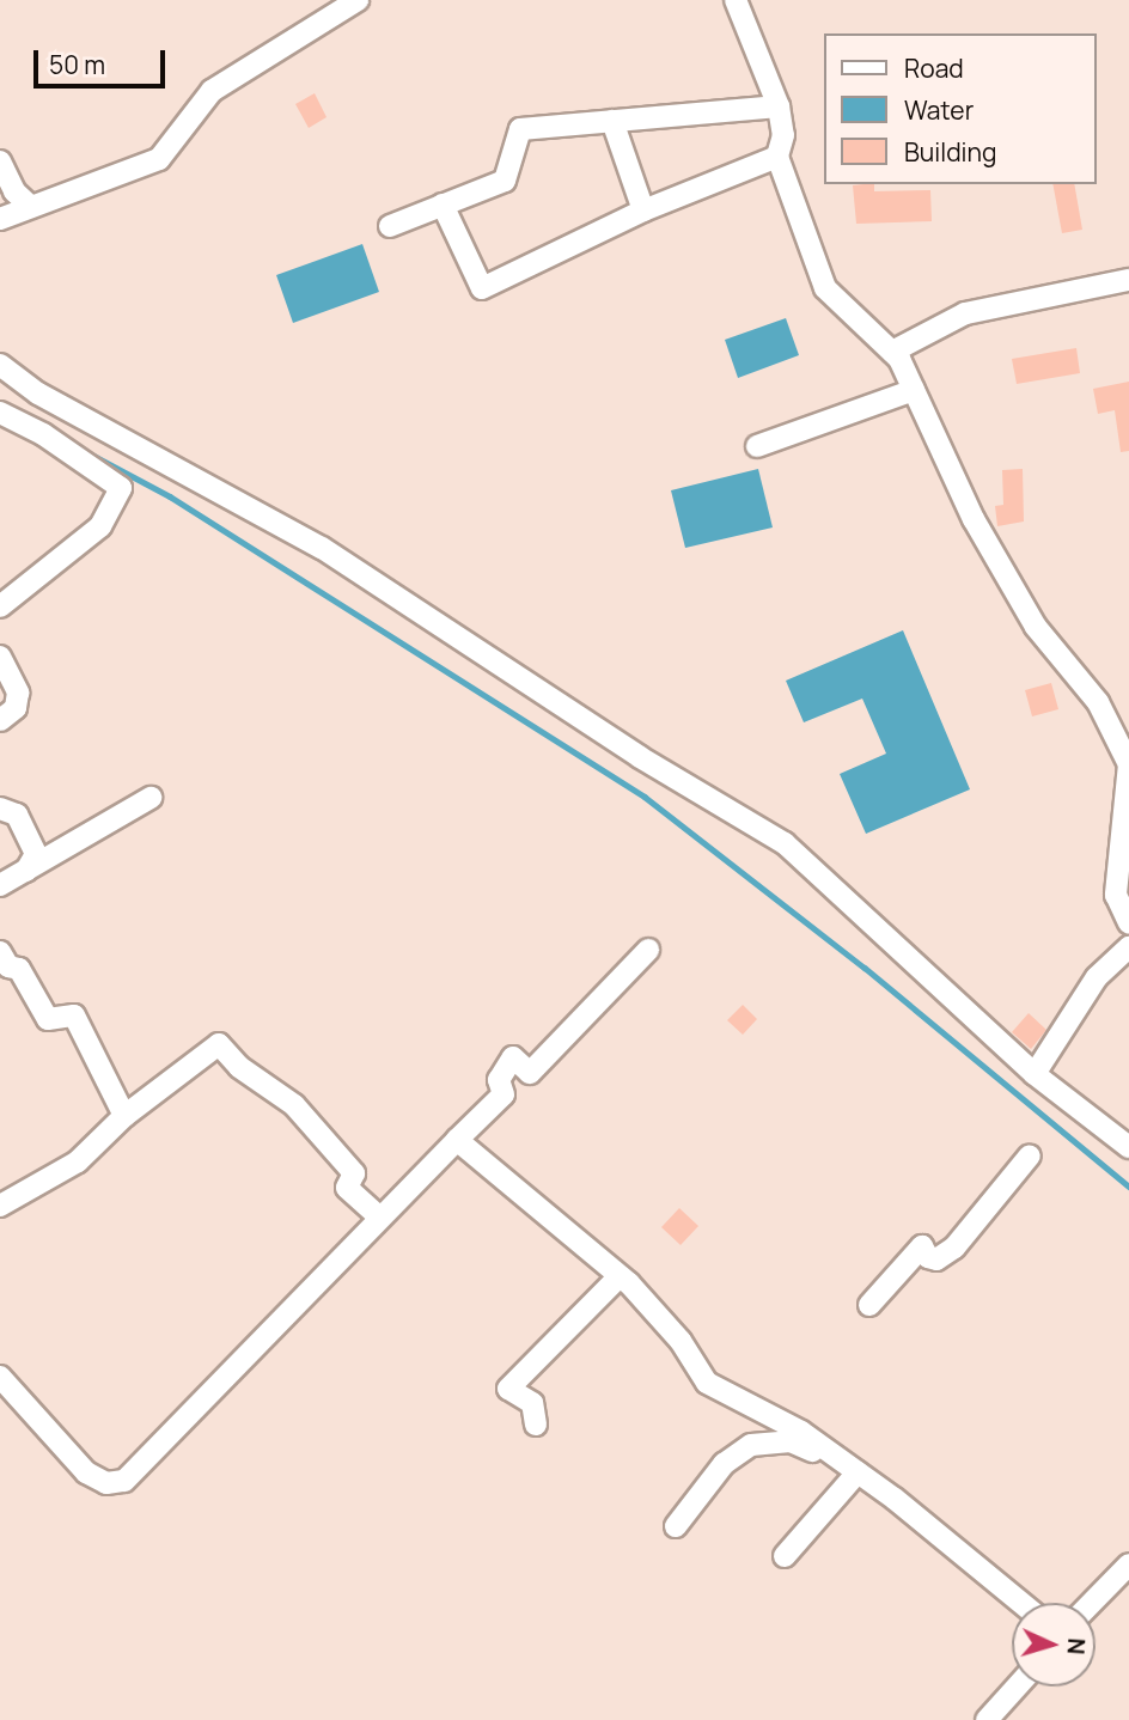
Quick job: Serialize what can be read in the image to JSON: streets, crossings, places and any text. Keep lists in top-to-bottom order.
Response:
{
  "legend": ["Road", "Water", "Building"],
  "scale_bar": "50 m",
  "north": "right"
}
